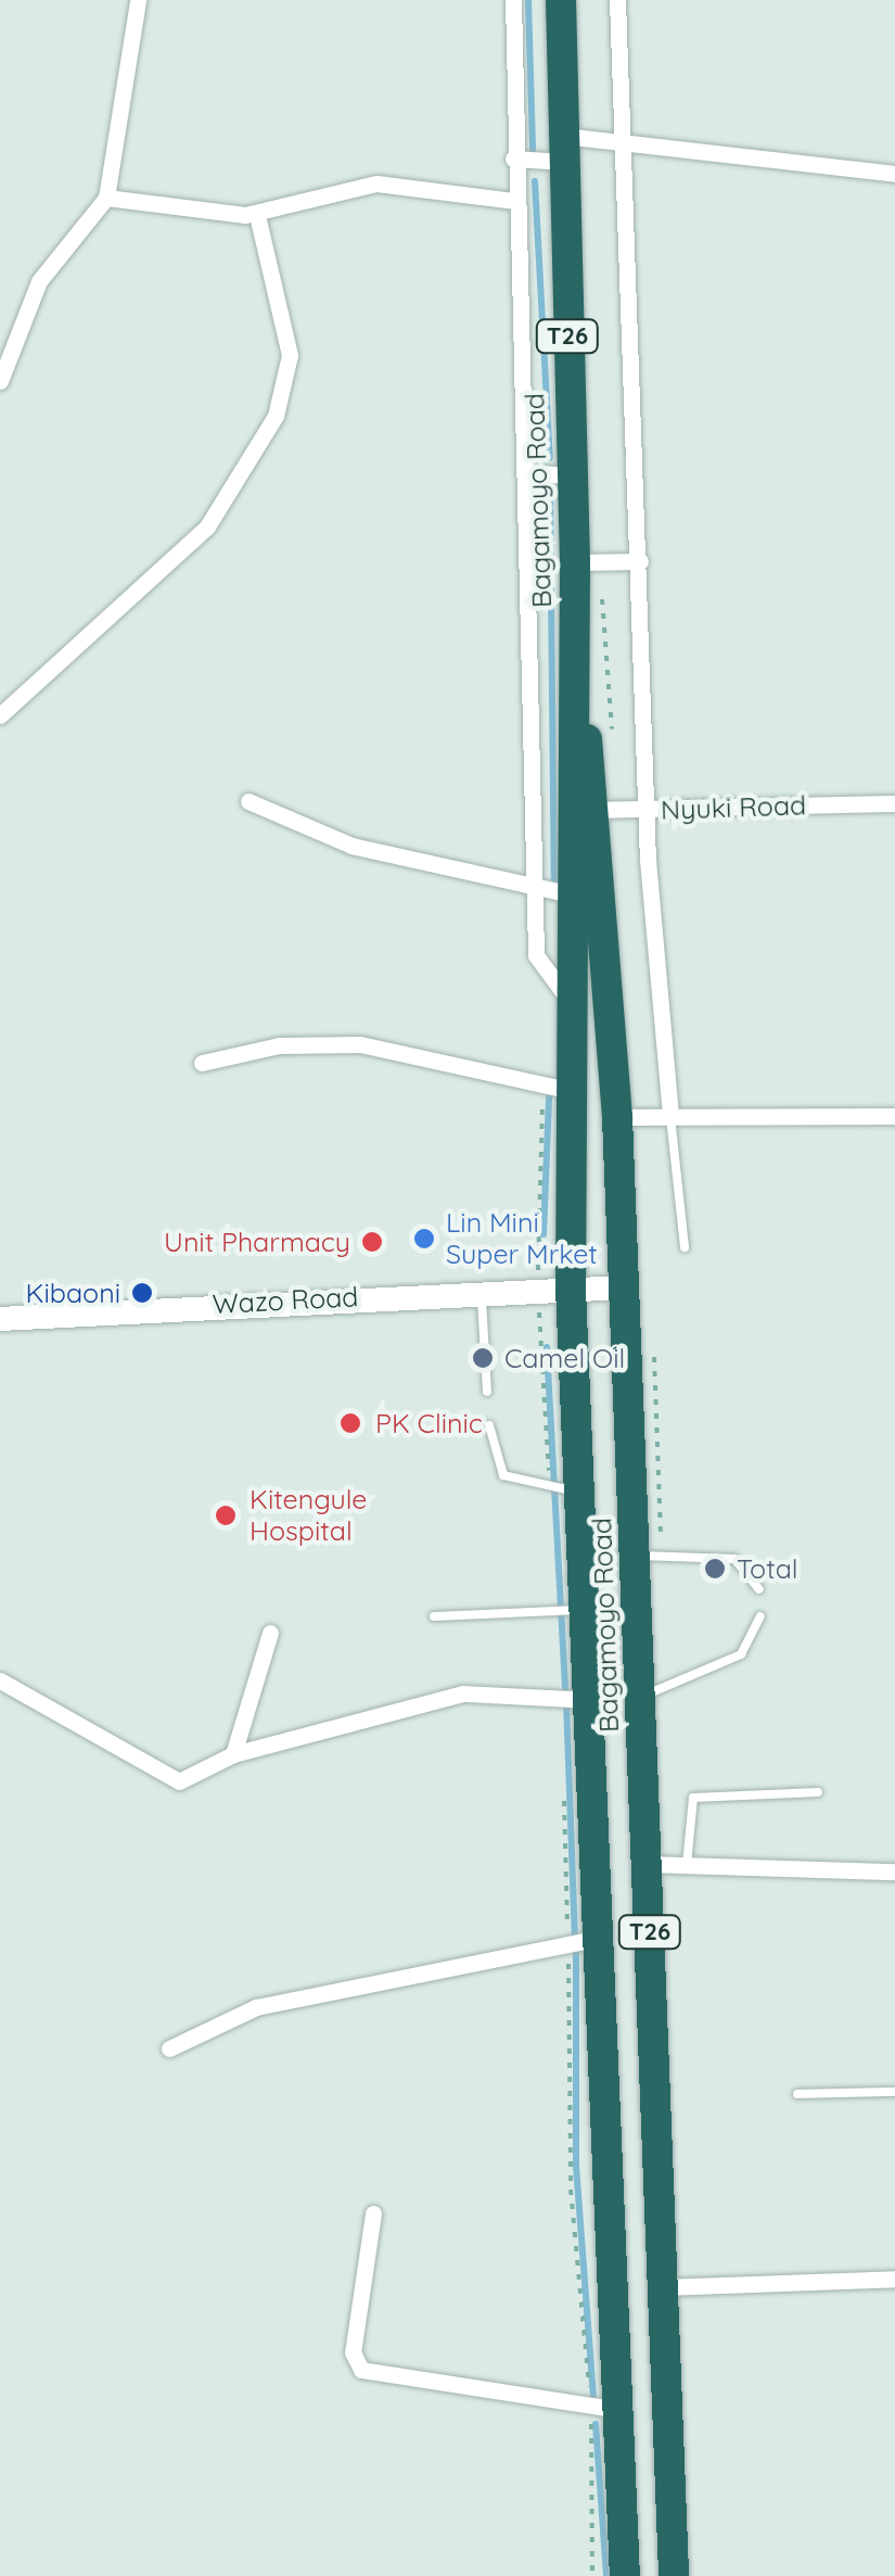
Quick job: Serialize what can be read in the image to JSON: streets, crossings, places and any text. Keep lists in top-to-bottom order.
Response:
{
  "streets": {
    "highway": ["T26", "Bagamoyo Road"],
    "main road": ["Wazo Road"],
    "street": ["Nyuki Road"]
  },
  "crossings": [
    ["Bagamoyo Road", "Nyuki Road"],
    ["Bagamoyo Road", "Wazo Road"]
  ],
  "places": [
    "Lin Mini Super Mrket",
    "Unit Pharmacy",
    "Kibaoni",
    "Camel Oil",
    "PK Clinic",
    "Kitengule Hospital",
    "Total"
  ]
}
